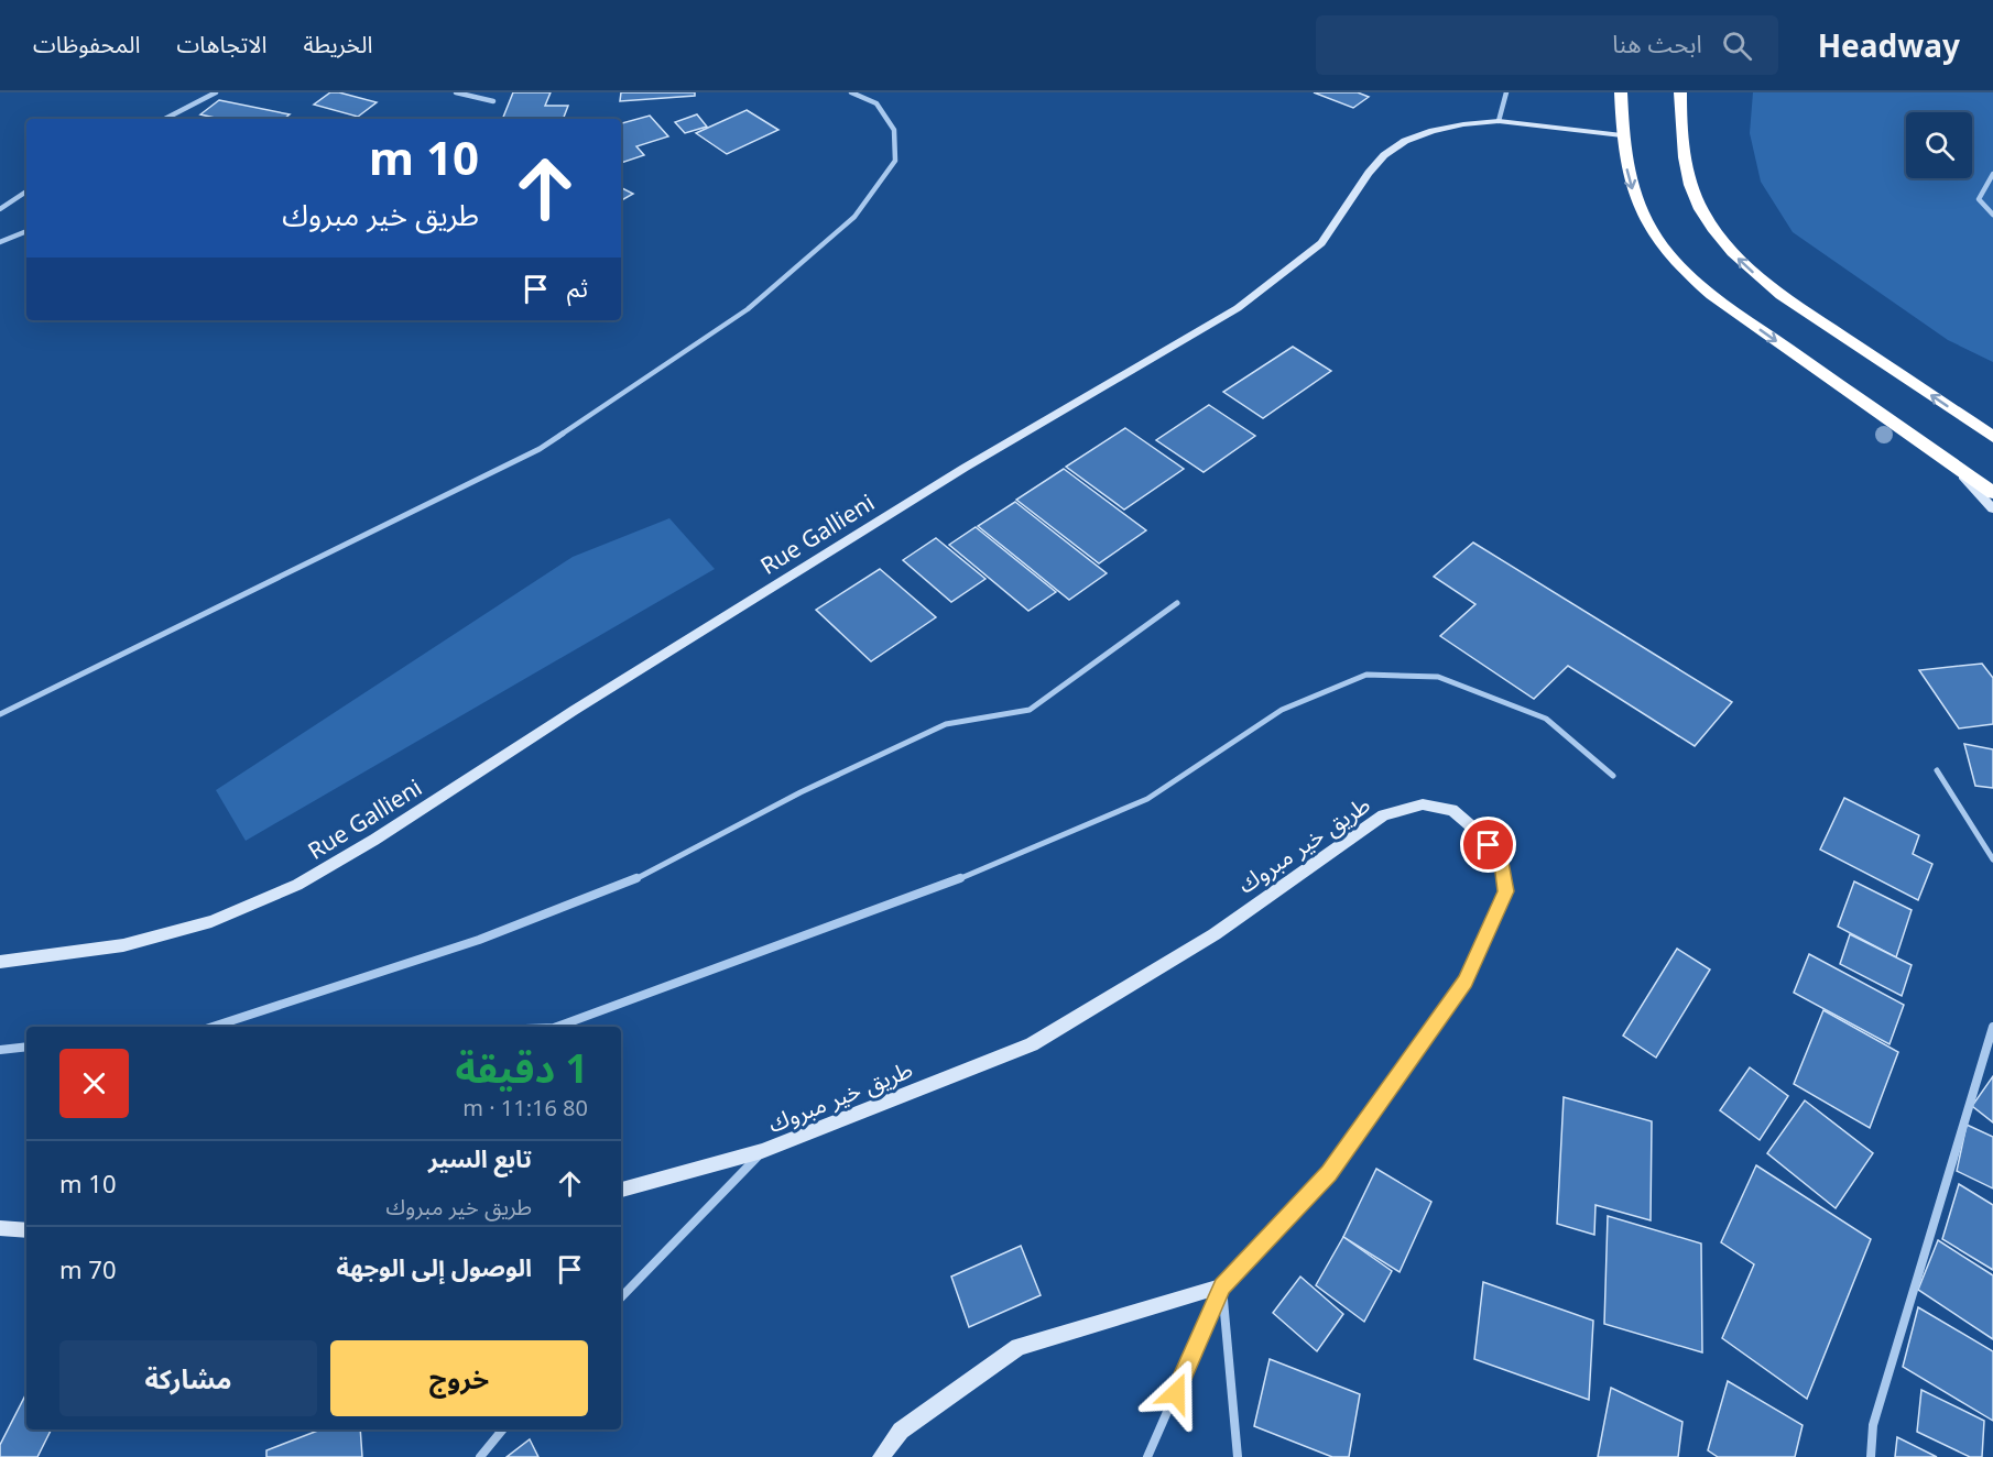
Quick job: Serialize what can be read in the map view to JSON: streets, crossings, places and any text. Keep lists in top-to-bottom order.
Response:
{
  "streets": {
    "street": ["Rue Gallieni", "طريق خير مبروك"]
  },
  "page": {
    "header": "Headway",
    "search": "ابحث هنا",
    "nav": ["الخريطة", "الاتجاهات", "المحفوظات"],
    "turn": ["10 m", "طريق خير مبروك"],
    "then": "ثم",
    "heading": ["1 دقيقة", "80 m · 11:16"],
    "list": [
      {
        "name": "تابع السير",
        "note": "طريق خير مبروك",
        "value": "10 m"
      },
      {
        "name": "الوصول إلى الوجهة",
        "value": "70 m"
      }
    ],
    "buttons": ["خروج", "مشاركة"]
  }
}
